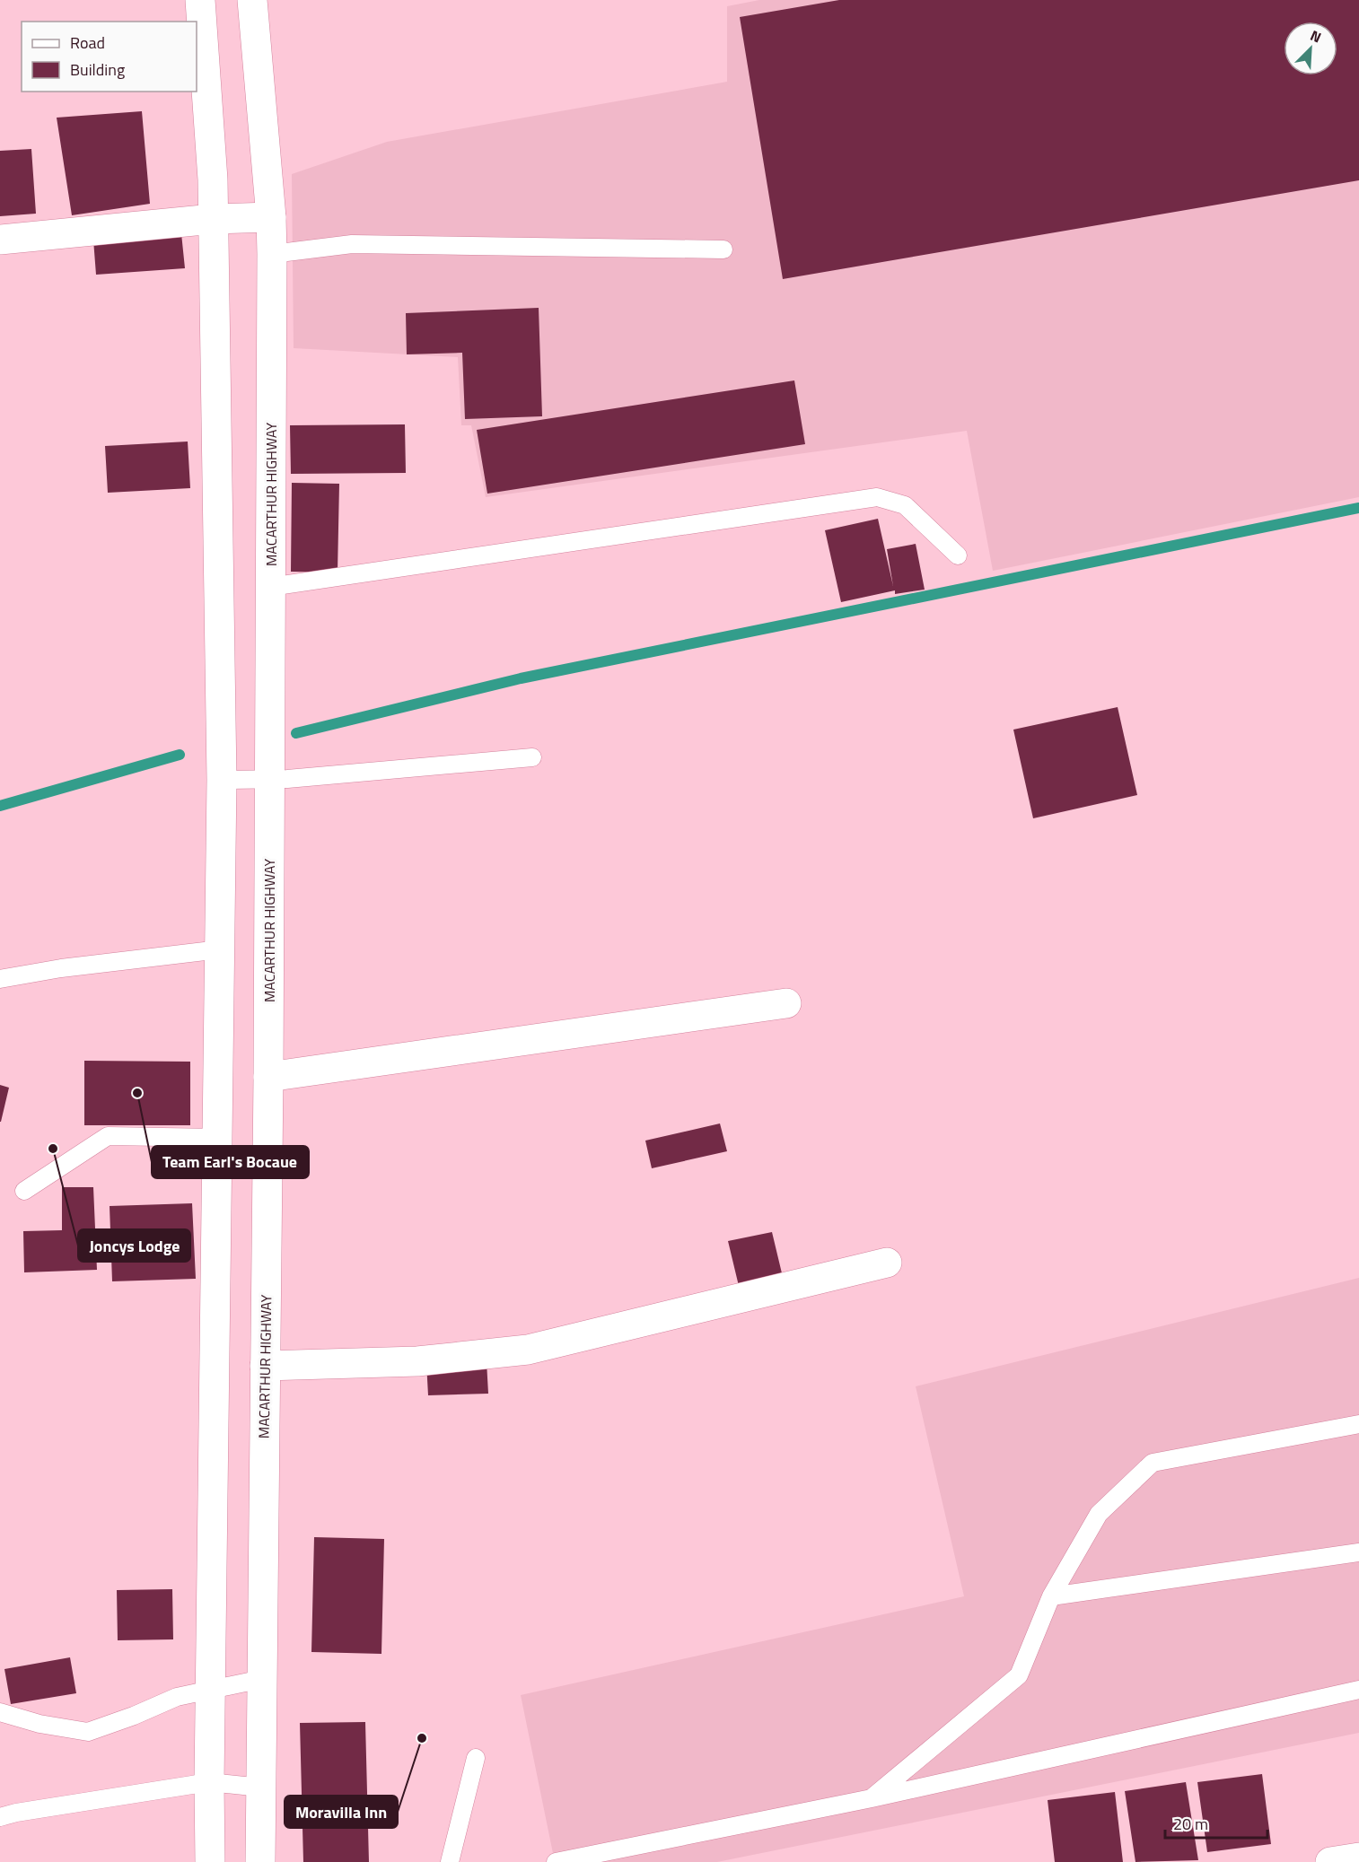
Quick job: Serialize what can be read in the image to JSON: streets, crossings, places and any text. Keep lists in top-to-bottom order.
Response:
{
  "streets": {
    "main road": ["MACARTHUR HIGHWAY"]
  },
  "places": ["Team Earl's Bocaue", "Joncys Lodge", "Moravilla Inn"],
  "legend": ["Road", "Building"],
  "scale_bar": "20 m",
  "north": "top right"
}
